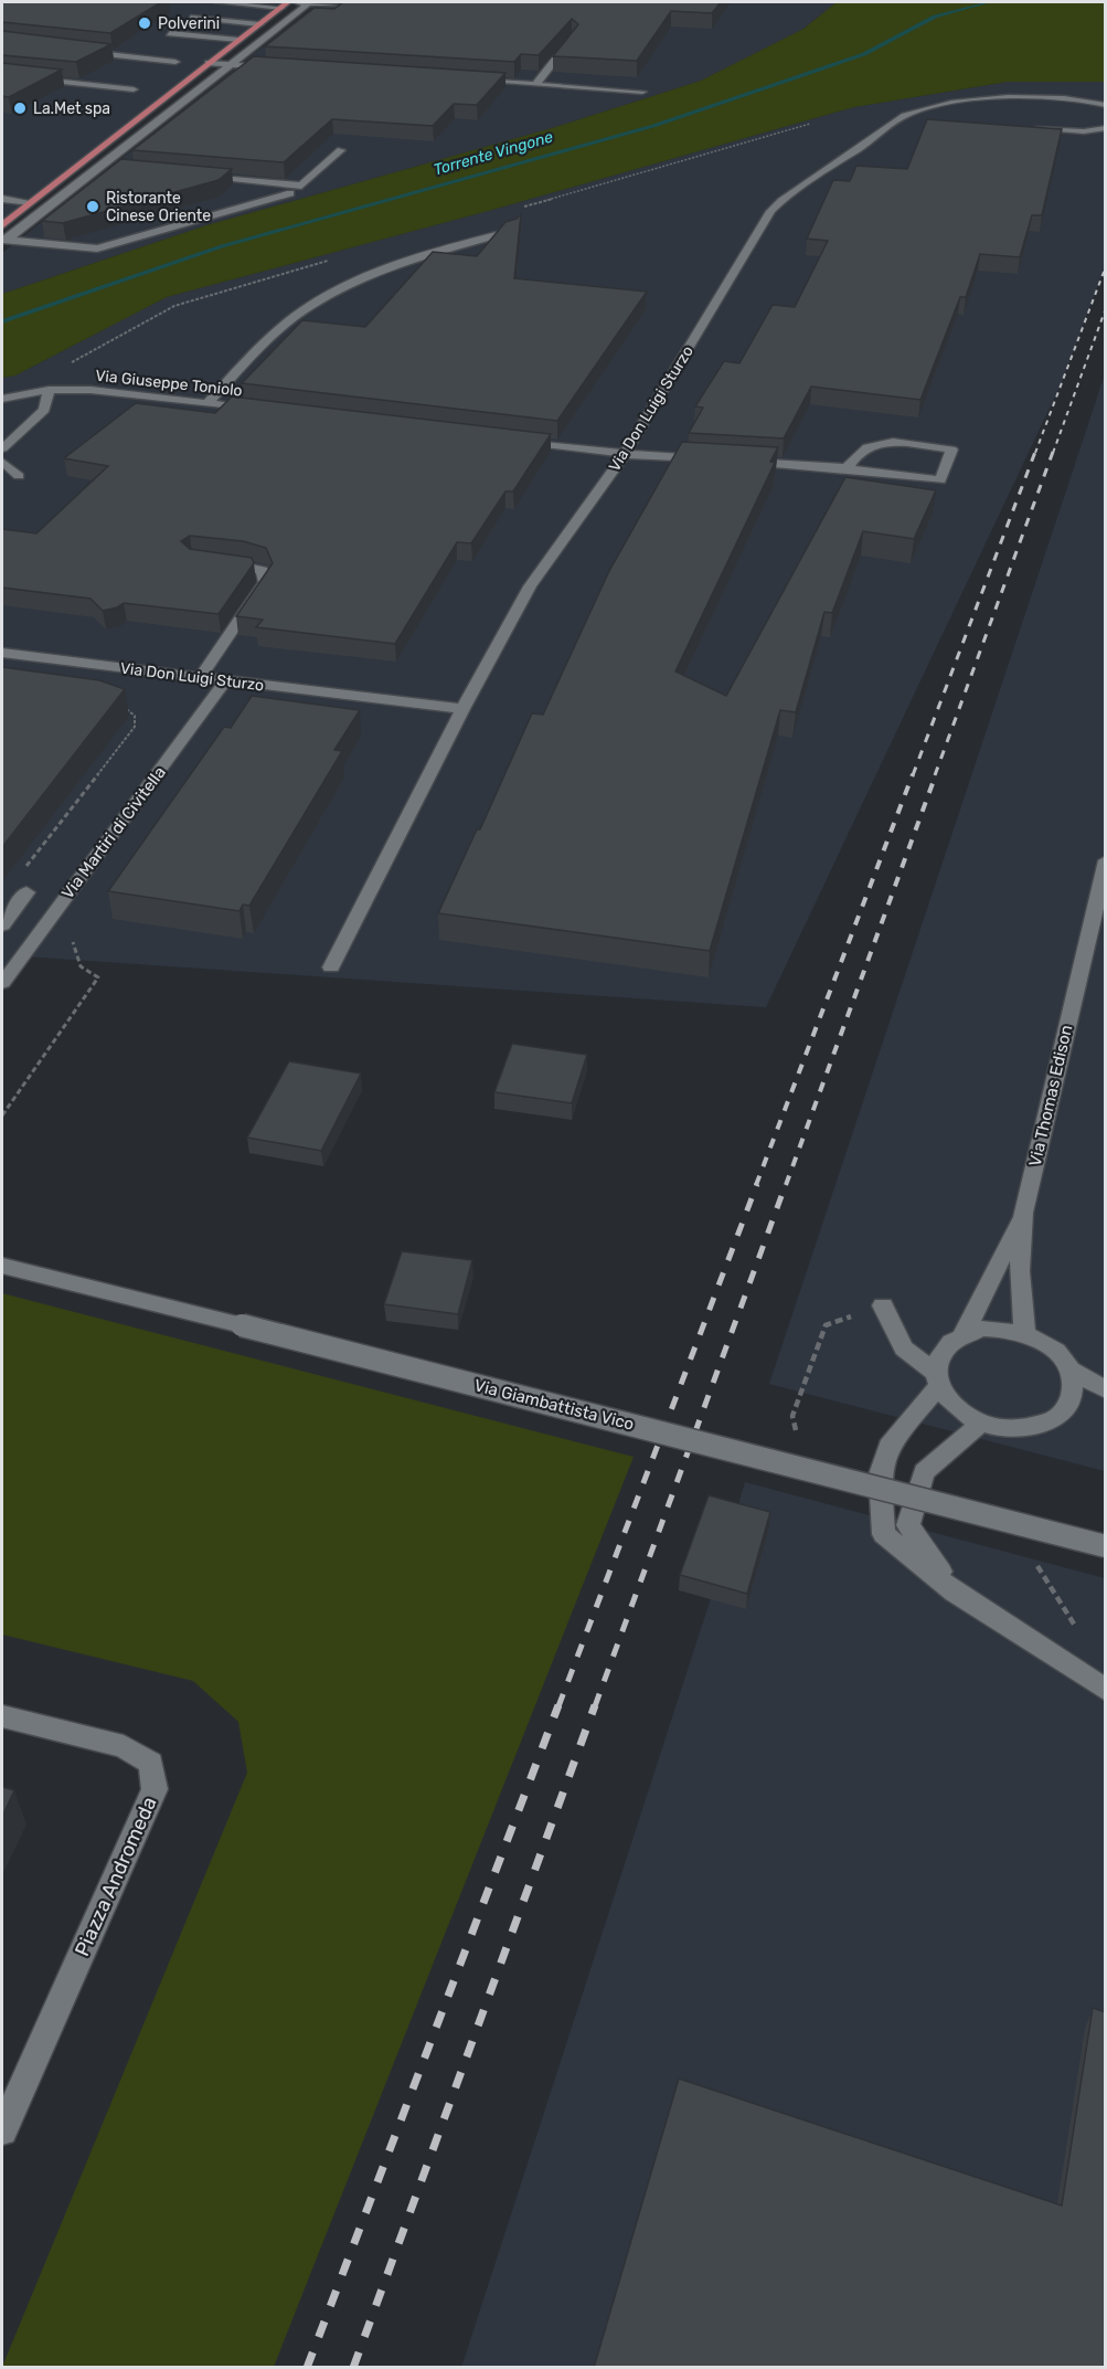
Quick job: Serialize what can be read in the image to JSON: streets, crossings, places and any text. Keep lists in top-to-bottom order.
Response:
{
  "streets": {
    "street": [
      "Via Giuseppe Toniolo",
      "Via Don Luigi Sturzo",
      "Via Martiri di Civitella",
      "Via Thomas Edison",
      "Via Giambattista Vico",
      "Piazza Andromeda"
    ]
  },
  "crossings": [
    ["Via Don Luigi Sturzo", "Via Martiri di Civitella"]
  ],
  "water": ["Torrente Vingone"],
  "places": ["Polverini", "La.Met spa", "Ristorante Cinese Oriente"]
}
